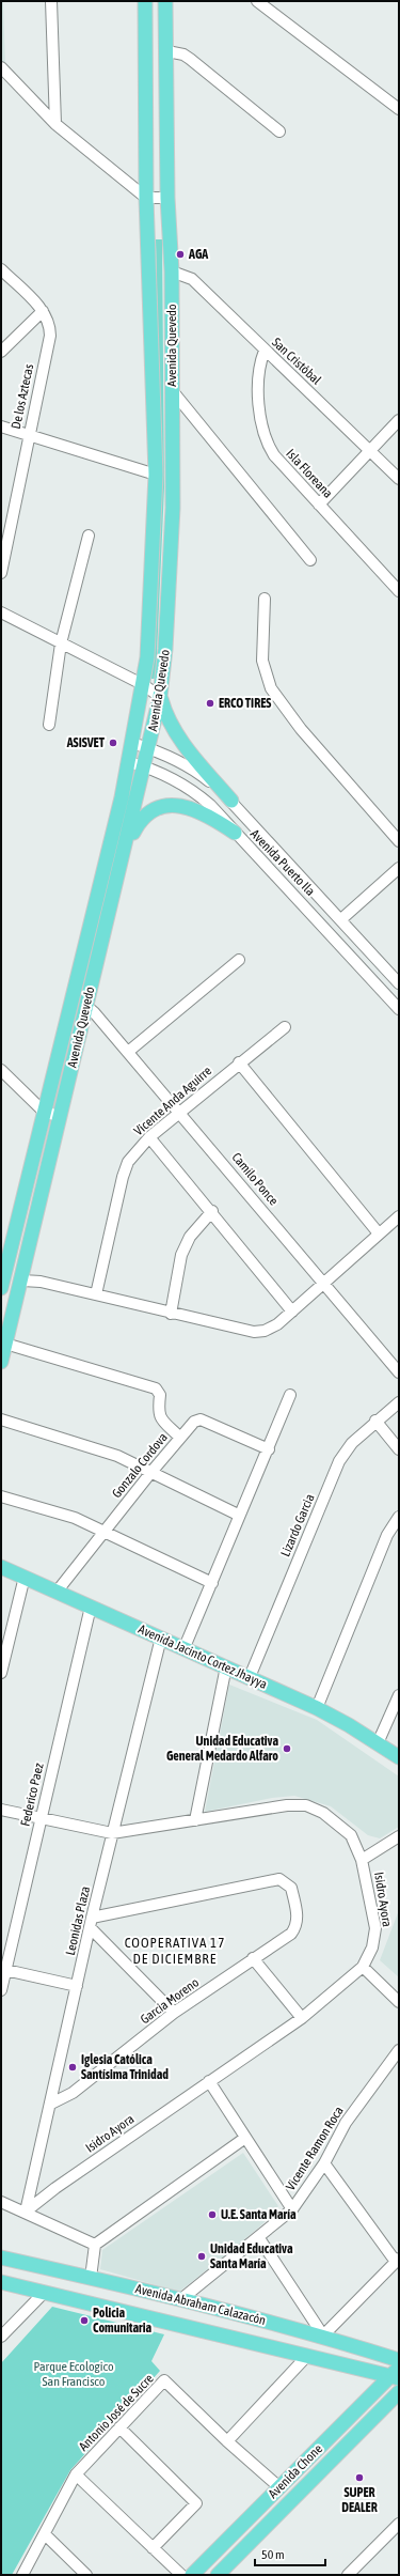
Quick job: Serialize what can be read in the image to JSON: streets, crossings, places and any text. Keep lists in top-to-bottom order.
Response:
{
  "streets": {
    "main road": [
      "Avenida Quevedo",
      "Avenida Jacinto Cortez Jhayya",
      "Avenida Abraham Calazacón",
      "Avenida Chone"
    ],
    "street": [
      "San Cristóbal",
      "De los Aztecas",
      "Isla Floreana",
      "Avenida Puerto Ila",
      "Vicente Anda Aguirre",
      "Camilo Ponce",
      "Gonzalo Cordova",
      "Lizardo Garcia",
      "Federico Paez",
      "Isidro Ayora",
      "Leonidas Plaza",
      "Garcia Moreno",
      "Vicente Ramon Roca",
      "Antonio José de Sucre"
    ]
  },
  "crossings": [
    ["Avenida Quevedo", "San Cristóbal"],
    ["Avenida Quevedo", "Avenida Puerto Ila"],
    ["Avenida Quevedo", "Camilo Ponce"],
    ["San Cristóbal", "Isla Floreana"],
    ["Vicente Anda Aguirre", "Camilo Ponce"],
    ["Gonzalo Cordova", "Avenida Jacinto Cortez Jhayya"],
    ["Lizardo Garcia", "Avenida Jacinto Cortez Jhayya"],
    ["Avenida Jacinto Cortez Jhayya", "Federico Paez"],
    ["Avenida Jacinto Cortez Jhayya", "Leonidas Plaza"],
    ["Federico Paez", "Isidro Ayora"],
    ["Isidro Ayora", "Leonidas Plaza"],
    ["Leonidas Plaza", "Garcia Moreno"],
    ["Vicente Ramon Roca", "Avenida Abraham Calazacón"],
    ["Avenida Abraham Calazacón", "Avenida Chone"],
    ["Antonio José de Sucre", "Avenida Chone"]
  ],
  "districts": ["COOPERATIVA 17 DE DICIEMBRE"],
  "parks": ["Parque Ecologico San Francisco"],
  "places": [
    "AGA",
    "ERCO TIRES",
    "ASISVET",
    "Unidad Educativa General Medardo Alfaro",
    "Iglesia Católica Santísima Trinidad",
    "U.E. Santa María",
    "Unidad Educativa Santa María",
    "Policia Comunitaria",
    "SUPER DEALER"
  ],
  "scale_bar": "50 m"
}
